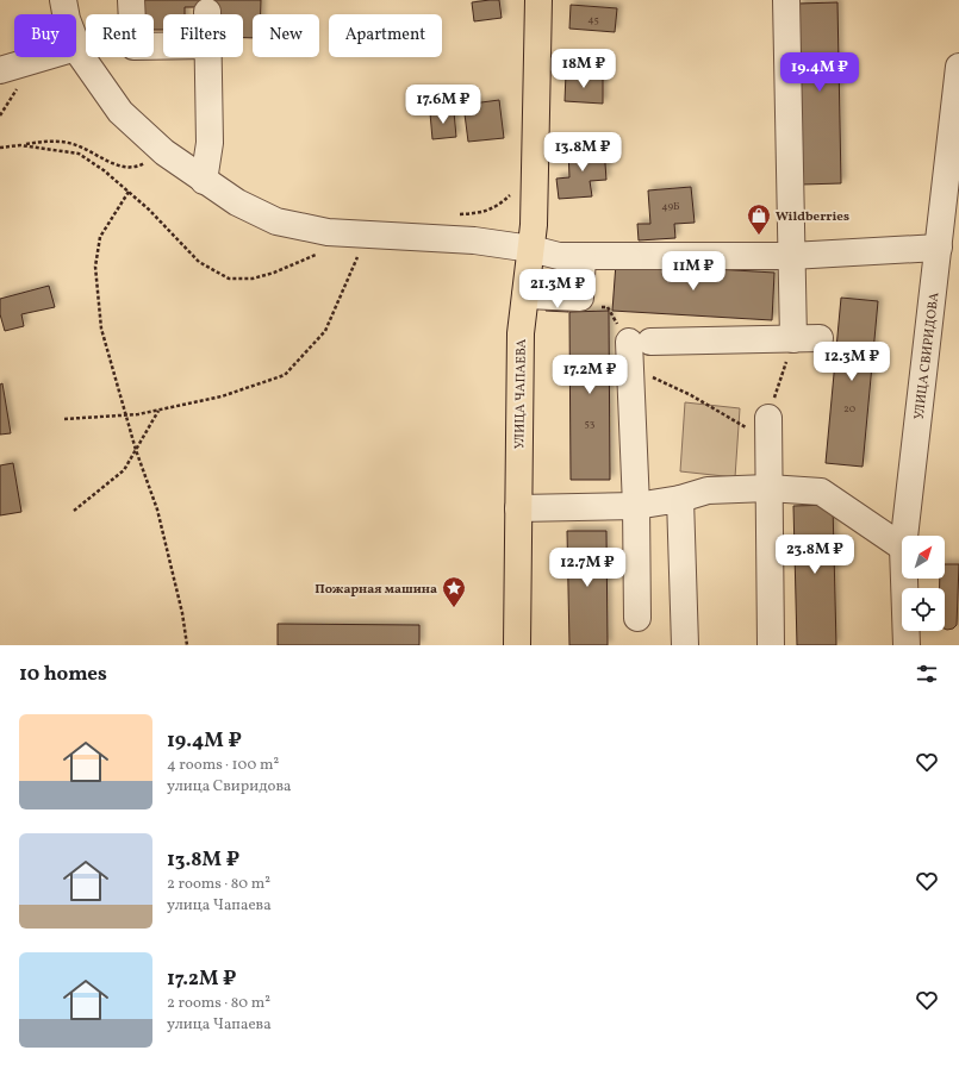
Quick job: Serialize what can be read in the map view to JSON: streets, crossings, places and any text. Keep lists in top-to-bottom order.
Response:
{
  "streets": {
    "main road": ["УЛИЦА ЧАПАЕВА"],
    "street": ["УЛИЦА СВИРИДОВА"]
  },
  "places": {
    "shop": ["Wildberries"],
    "place": ["Пожарная машина"]
  },
  "house_numbers": [
    "45",
    "49Б",
    "20",
    "53"
  ],
  "north": "top right",
  "page": {
    "chip": [
      "Buy",
      "Rent",
      "Filters",
      "New",
      "Apartment"
    ],
    "price": [
      "18M ₽",
      "19.4M ₽",
      "17.6M ₽",
      "13.8M ₽",
      "11M ₽",
      "21.3M ₽",
      "12.3M ₽",
      "17.2M ₽",
      "23.8M ₽",
      "12.7M ₽"
    ],
    "heading": "10 homes",
    "list": [
      {
        "name": "19.4M ₽",
        "note": "4 rooms · 100 m² · улица Свиридова"
      },
      {
        "name": "13.8M ₽",
        "note": "2 rooms · 80 m² · улица Чапаева"
      },
      {
        "name": "17.2M ₽",
        "note": "2 rooms · 80 m² · улица Чапаева"
      }
    ]
  }
}
